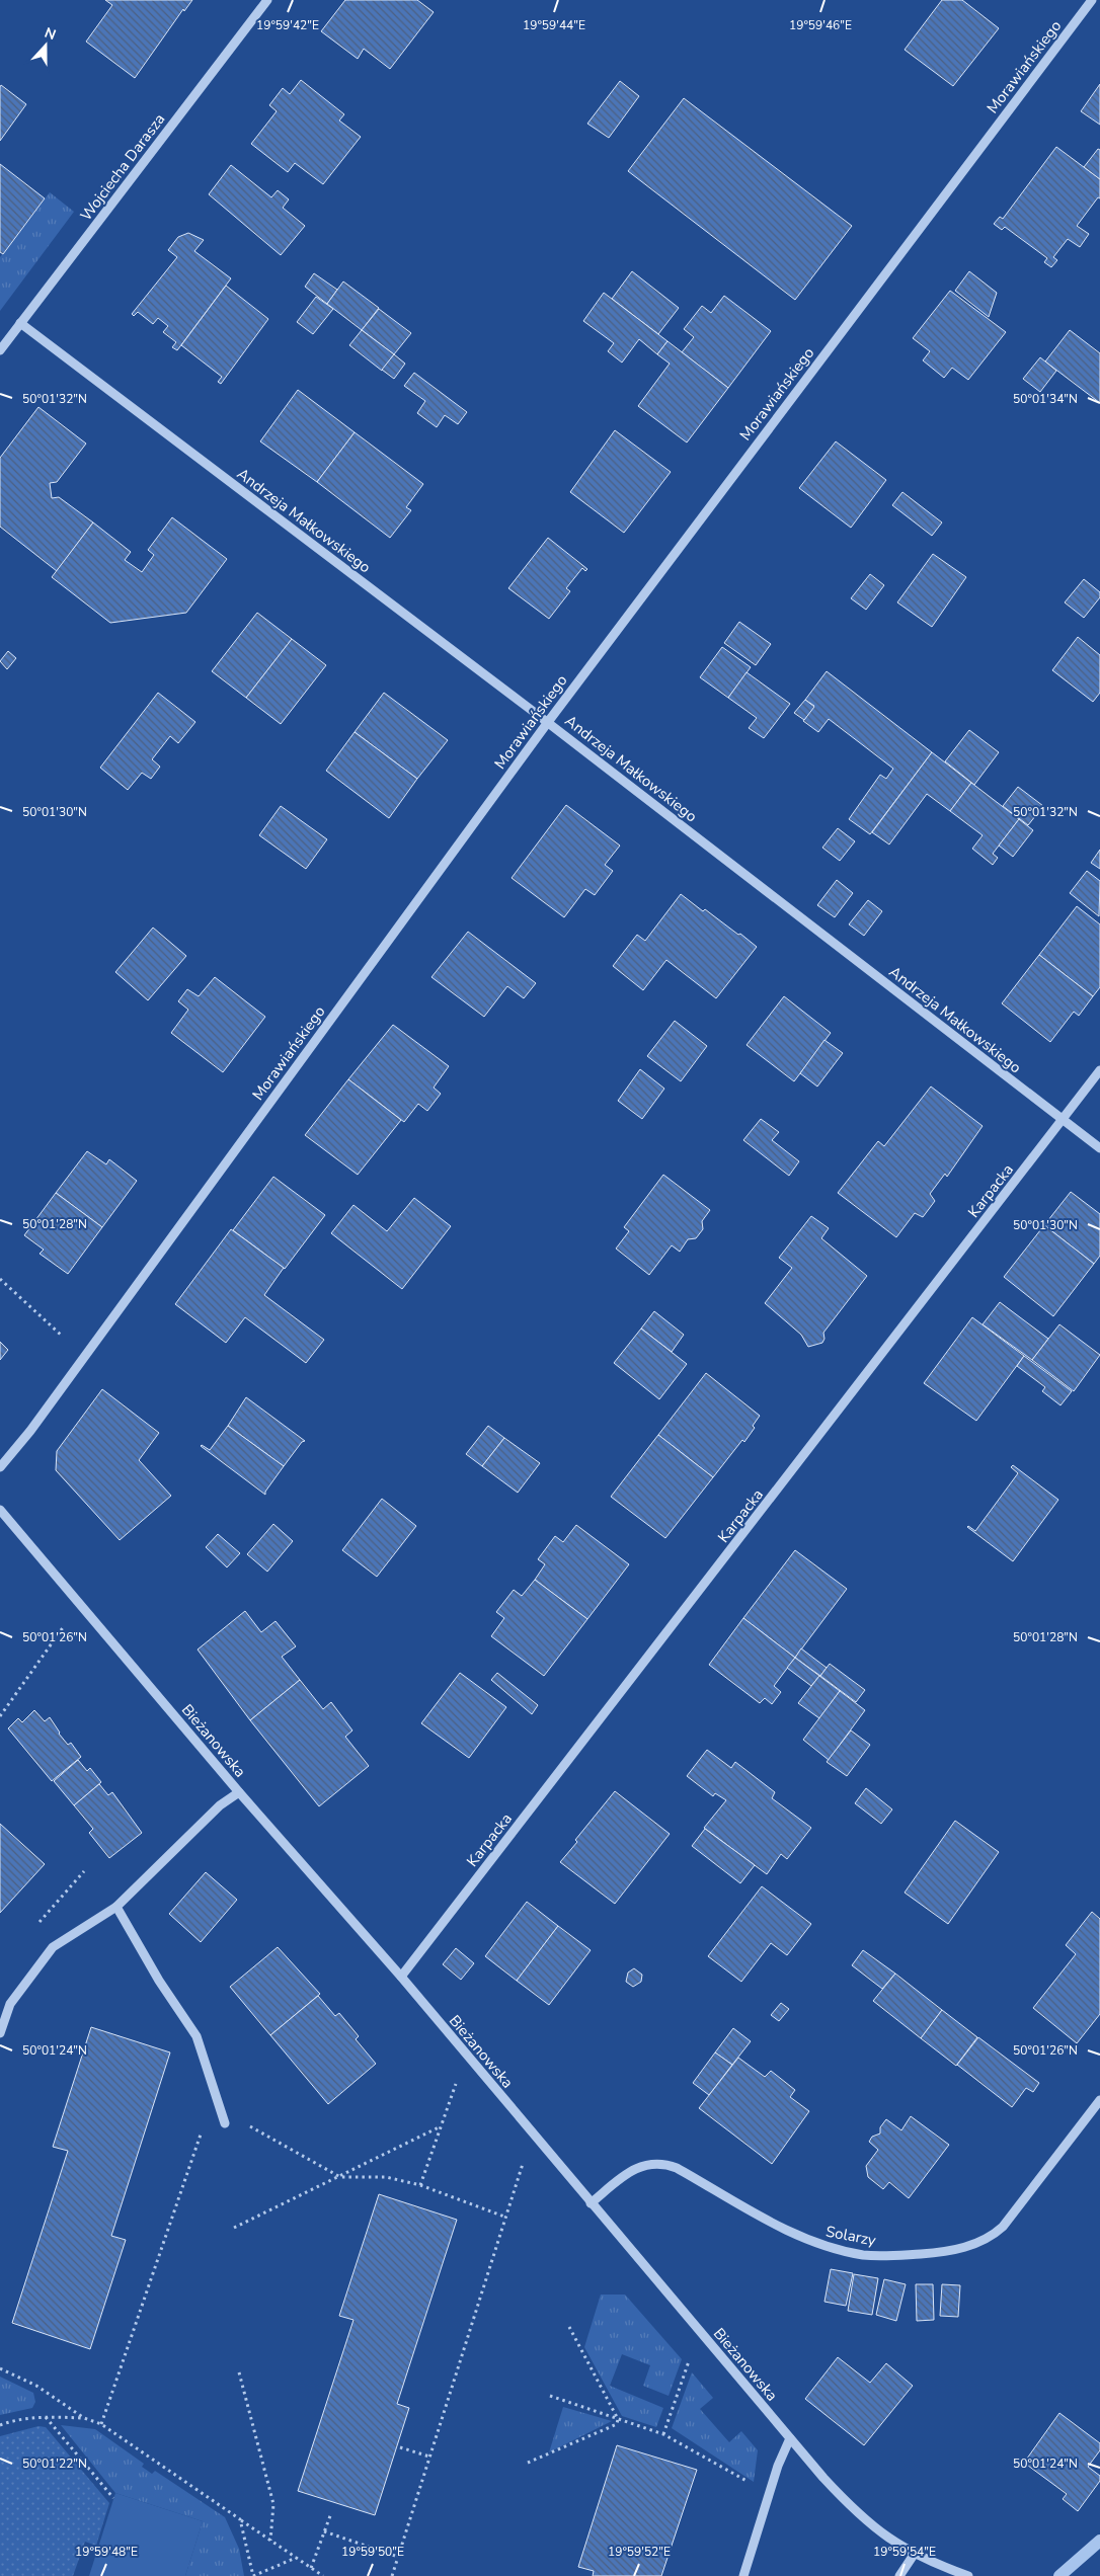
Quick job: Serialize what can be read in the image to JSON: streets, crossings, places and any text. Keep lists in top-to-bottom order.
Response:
{
  "streets": {
    "street": [
      "Morawiańskiego",
      "Wojciecha Darasza",
      "Andrzeja Małkowskiego",
      "Karpacka",
      "Bieżanowska",
      "Solarzy"
    ]
  },
  "crossings": [
    ["Morawiańskiego", "Andrzeja Małkowskiego"],
    ["Wojciecha Darasza", "Andrzeja Małkowskiego"],
    ["Andrzeja Małkowskiego", "Karpacka"],
    ["Karpacka", "Bieżanowska"],
    ["Bieżanowska", "Solarzy"]
  ],
  "north": "top",
  "coordinates": [
    "19°59'42\"E",
    "19°59'44\"E",
    "19°59'46\"E",
    "50°01'32\"N",
    "50°01'34\"N",
    "50°01'30\"N",
    "50°01'28\"N",
    "50°01'26\"N",
    "50°01'24\"N",
    "50°01'22\"N",
    "19°59'48\"E",
    "19°59'50\"E",
    "19°59'52\"E",
    "19°59'54\"E"
  ]
}
